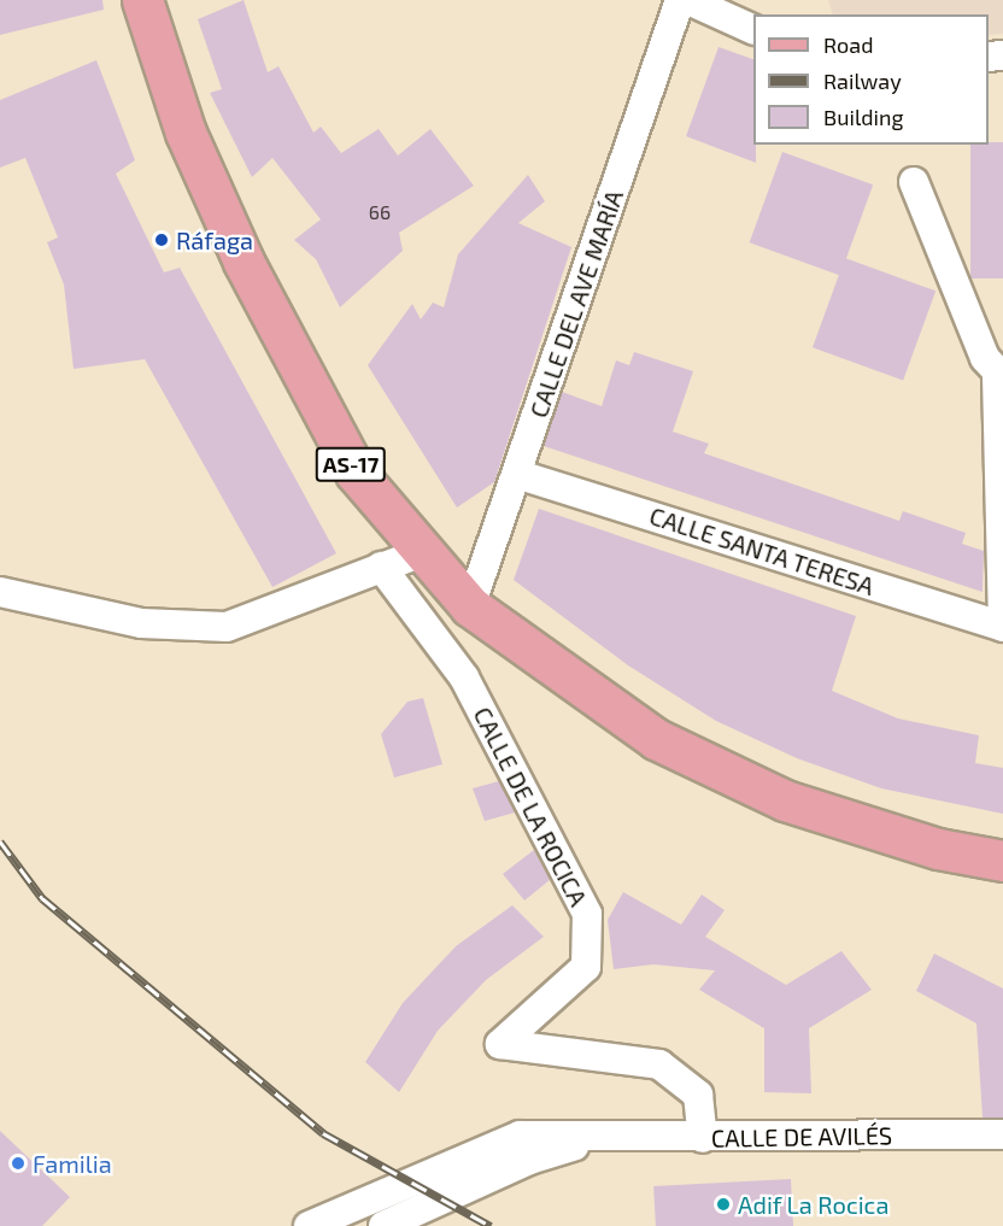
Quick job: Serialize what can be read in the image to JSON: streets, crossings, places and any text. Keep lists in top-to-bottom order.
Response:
{
  "streets": {
    "main road": ["AS-17"],
    "street": [
      "CALLE DEL AVE MARÍA",
      "CALLE SANTA TERESA",
      "CALLE DE LA ROCICA",
      "CALLE DE AVILÉS"
    ]
  },
  "crossings": [
    ["CALLE DEL AVE MARÍA", "AS-17"],
    ["CALLE DEL AVE MARÍA", "CALLE SANTA TERESA"],
    ["CALLE DE LA ROCICA", "CALLE DE AVILÉS"]
  ],
  "places": ["Ráfaga", "Familia", "Adif La Rocica"],
  "house_numbers": ["66"],
  "legend": ["Road", "Railway", "Building"]
}
